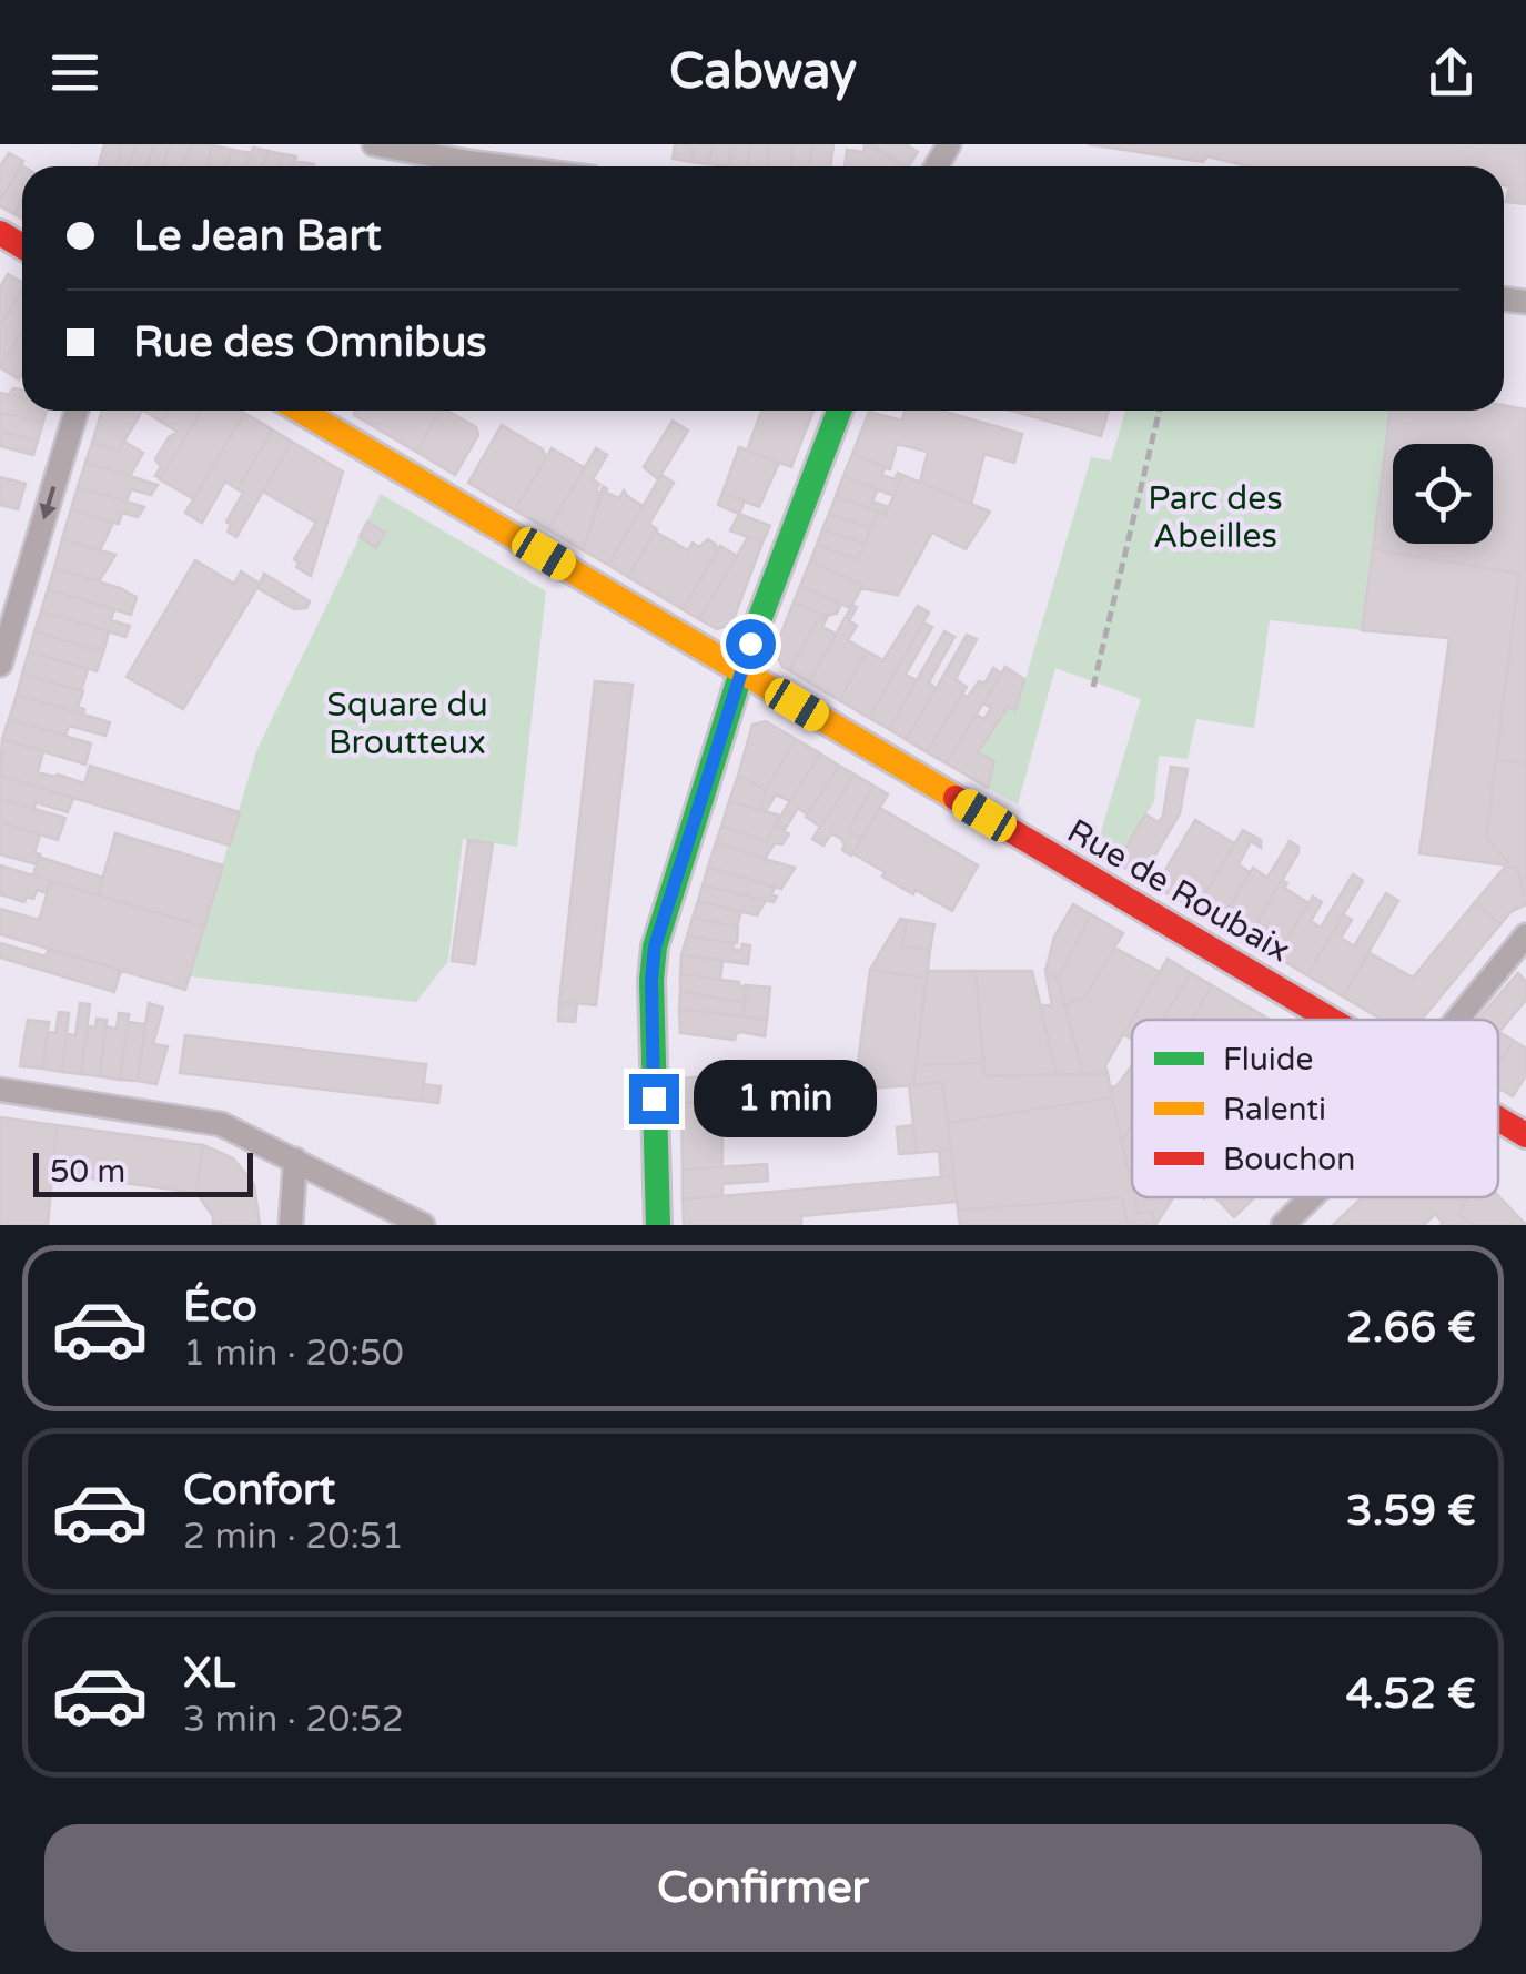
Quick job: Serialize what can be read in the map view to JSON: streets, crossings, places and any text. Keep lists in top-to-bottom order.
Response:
{
  "streets": {
    "street": ["Rue de Roubaix"]
  },
  "parks": ["Parc des Abeilles", "Square du Broutteux"],
  "legend": ["Fluide", "Ralenti", "Bouchon"],
  "scale_bar": "50 m",
  "page": {
    "header": "Cabway",
    "banner": ["Le Jean Bart", "Rue des Omnibus"],
    "bubble": "1 min",
    "scale": "50 m",
    "list": [
      {
        "name": "Éco",
        "note": "1 min · 20:50",
        "value": "2.66 €"
      },
      {
        "name": "Confort",
        "note": "2 min · 20:51",
        "value": "3.59 €"
      },
      {
        "name": "XL",
        "note": "3 min · 20:52",
        "value": "4.52 €"
      }
    ],
    "buttons": "Confirmer"
  }
}
